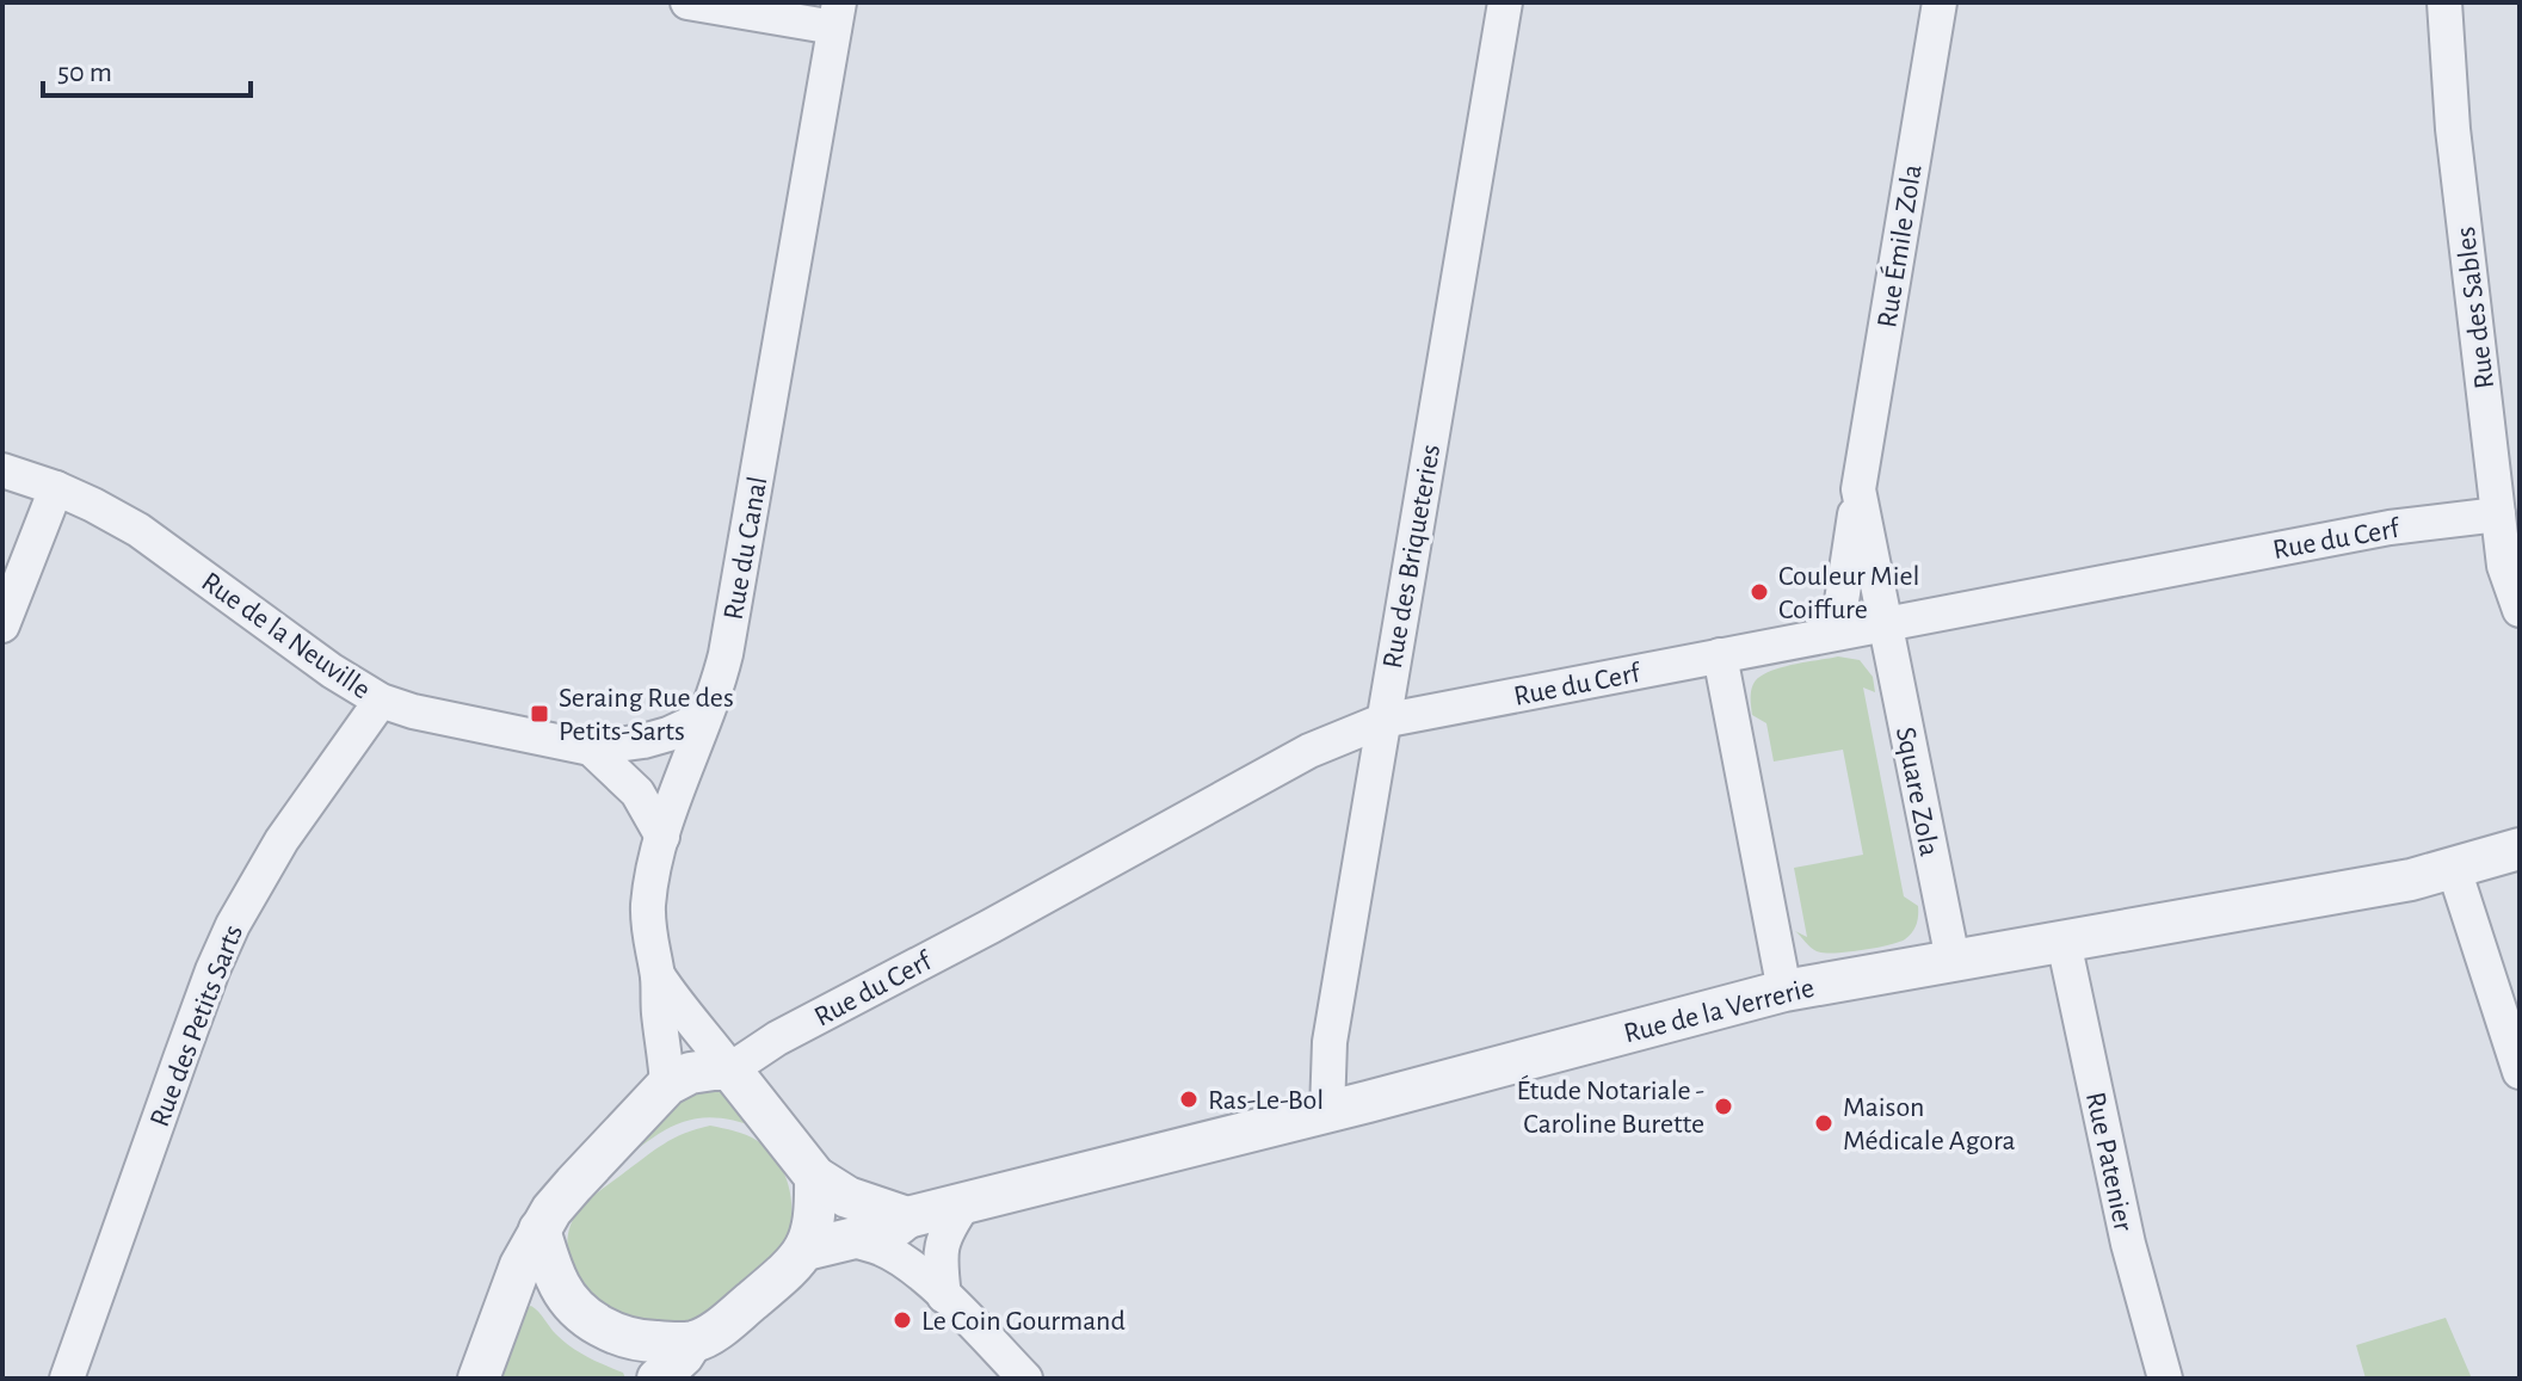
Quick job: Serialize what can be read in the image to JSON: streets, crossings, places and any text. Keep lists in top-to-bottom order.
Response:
{
  "streets": {
    "street": [
      "Rue Émile Zola",
      "Rue des Sables",
      "Rue du Cerf",
      "Rue du Canal",
      "Rue des Briqueteries",
      "Rue de la Neuville",
      "Square Zola",
      "Rue de la Verrerie",
      "Rue des Petits Sarts",
      "Rue Patenier"
    ]
  },
  "crossings": [
    ["Rue Émile Zola", "Rue du Cerf"],
    ["Rue Émile Zola", "Square Zola"],
    ["Rue des Sables", "Rue du Cerf"],
    ["Rue du Cerf", "Rue du Canal"],
    ["Rue du Cerf", "Rue des Briqueteries"],
    ["Rue du Cerf", "Square Zola"],
    ["Rue du Cerf", "Rue de la Verrerie"],
    ["Rue du Canal", "Rue de la Neuville"],
    ["Rue du Canal", "Rue de la Verrerie"],
    ["Rue des Briqueteries", "Rue de la Verrerie"],
    ["Rue de la Neuville", "Rue des Petits Sarts"],
    ["Square Zola", "Rue de la Verrerie"],
    ["Rue de la Verrerie", "Rue Patenier"]
  ],
  "places": {
    "other": [
      "Couleur Miel Coiffure",
      "Ras-Le-Bol",
      "Étude Notariale - Caroline Burette",
      "Maison Médicale Agora",
      "Le Coin Gourmand"
    ],
    "transit": ["Seraing Rue des Petits-Sarts"]
  },
  "scale_bar": "50 m"
}
